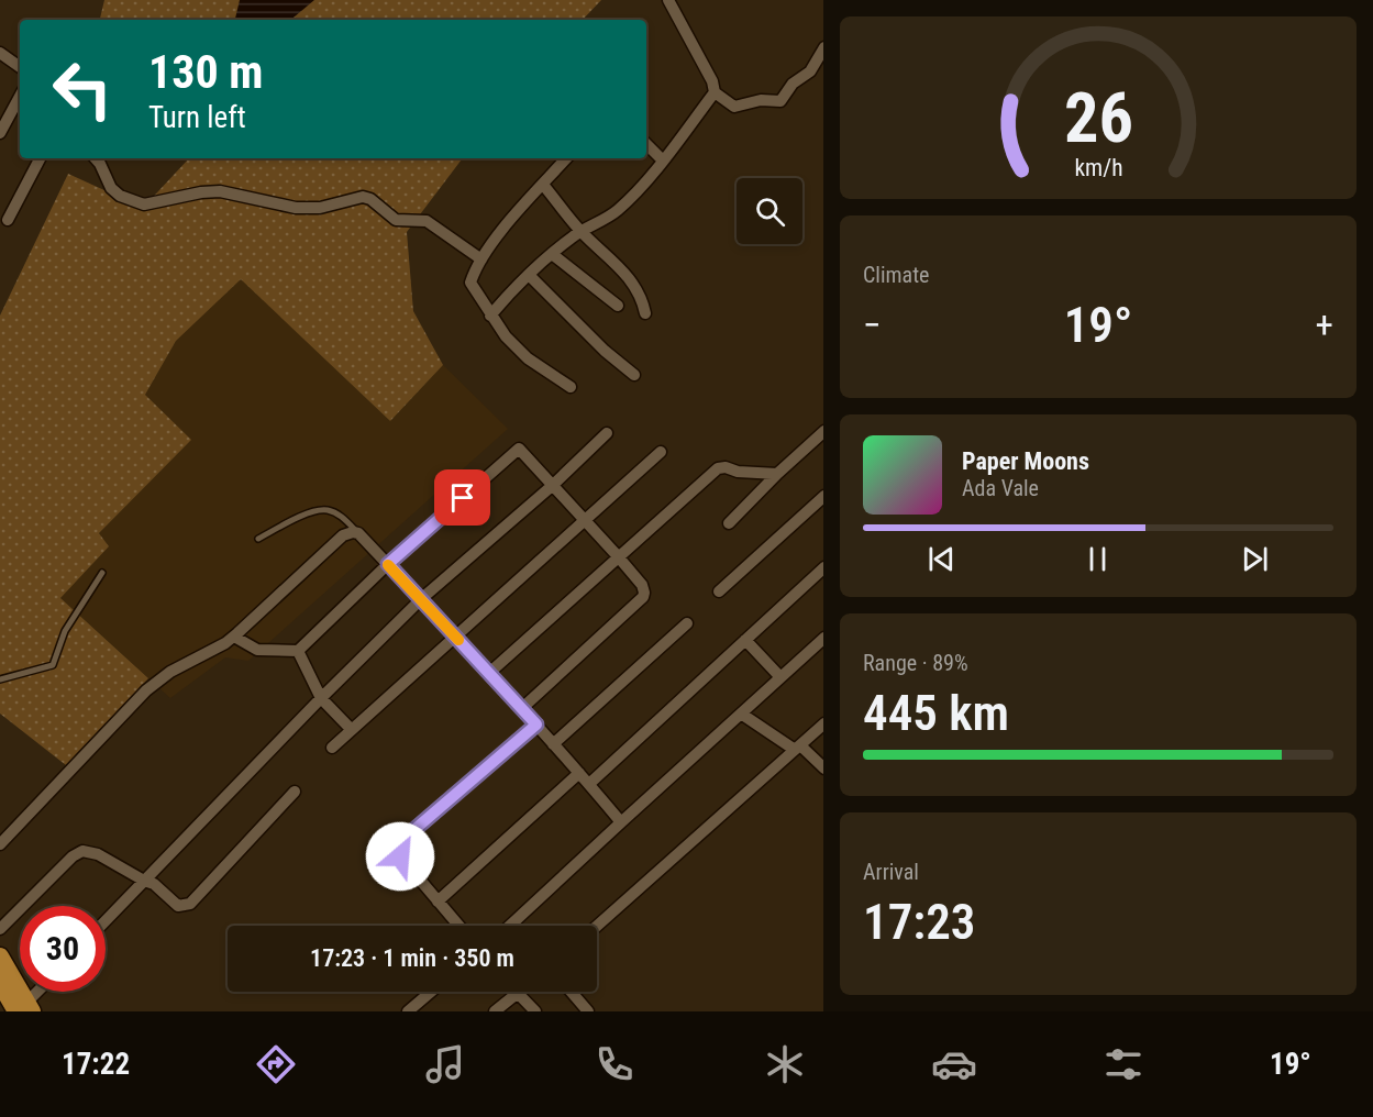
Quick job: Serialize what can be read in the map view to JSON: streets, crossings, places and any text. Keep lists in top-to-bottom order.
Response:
{
  "page": {
    "turn": ["130 m", "Turn left"],
    "tile": [
      "Climate",
      ["Range · 89%", "445 km"],
      ["Arrival", "17:23"]
    ],
    "heat": ["−", "19°", "+"],
    "song": ["Paper Moons", "Ada Vale"],
    "limit": "30",
    "trip": "17:23 · 1 min · 350 m",
    "tabs": ["17:22", "19°"],
    "gauge": ["26", "km/h"]
  }
}
